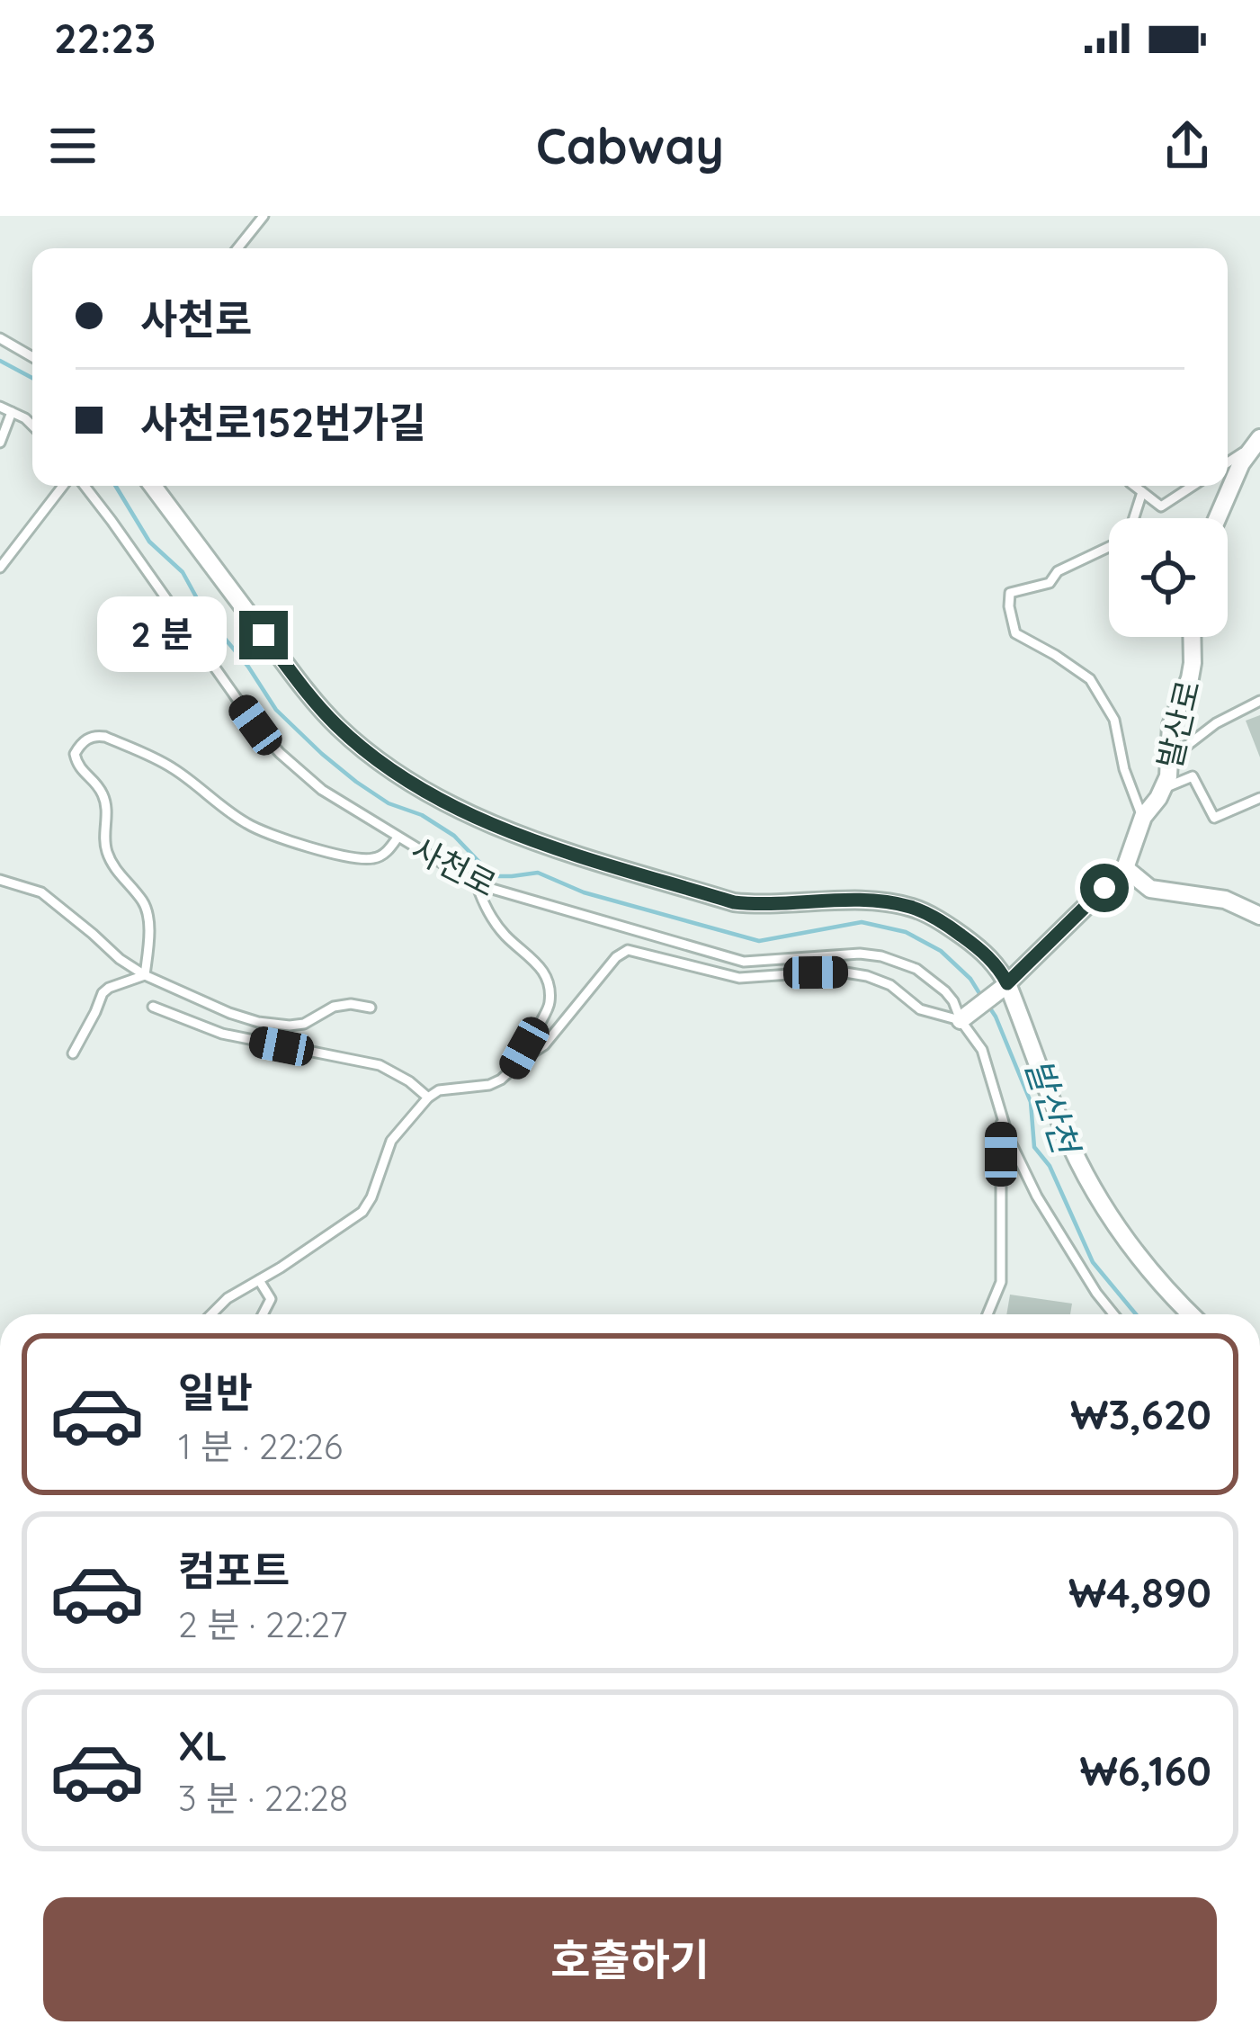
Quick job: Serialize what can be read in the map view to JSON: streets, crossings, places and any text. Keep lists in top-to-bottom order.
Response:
{
  "streets": {
    "street": ["발산로"],
    "lane": ["사천로"]
  },
  "water": ["발산천"],
  "page": {
    "status": "22:23",
    "header": "Cabway",
    "banner": ["사천로", "사천로152번가길"],
    "bubble": "2 분",
    "list": [
      {
        "name": "일반",
        "note": "1 분 · 22:26",
        "value": "₩3,620"
      },
      {
        "name": "컴포트",
        "note": "2 분 · 22:27",
        "value": "₩4,890"
      },
      {
        "name": "XL",
        "note": "3 분 · 22:28",
        "value": "₩6,160"
      }
    ],
    "buttons": "호출하기"
  }
}
